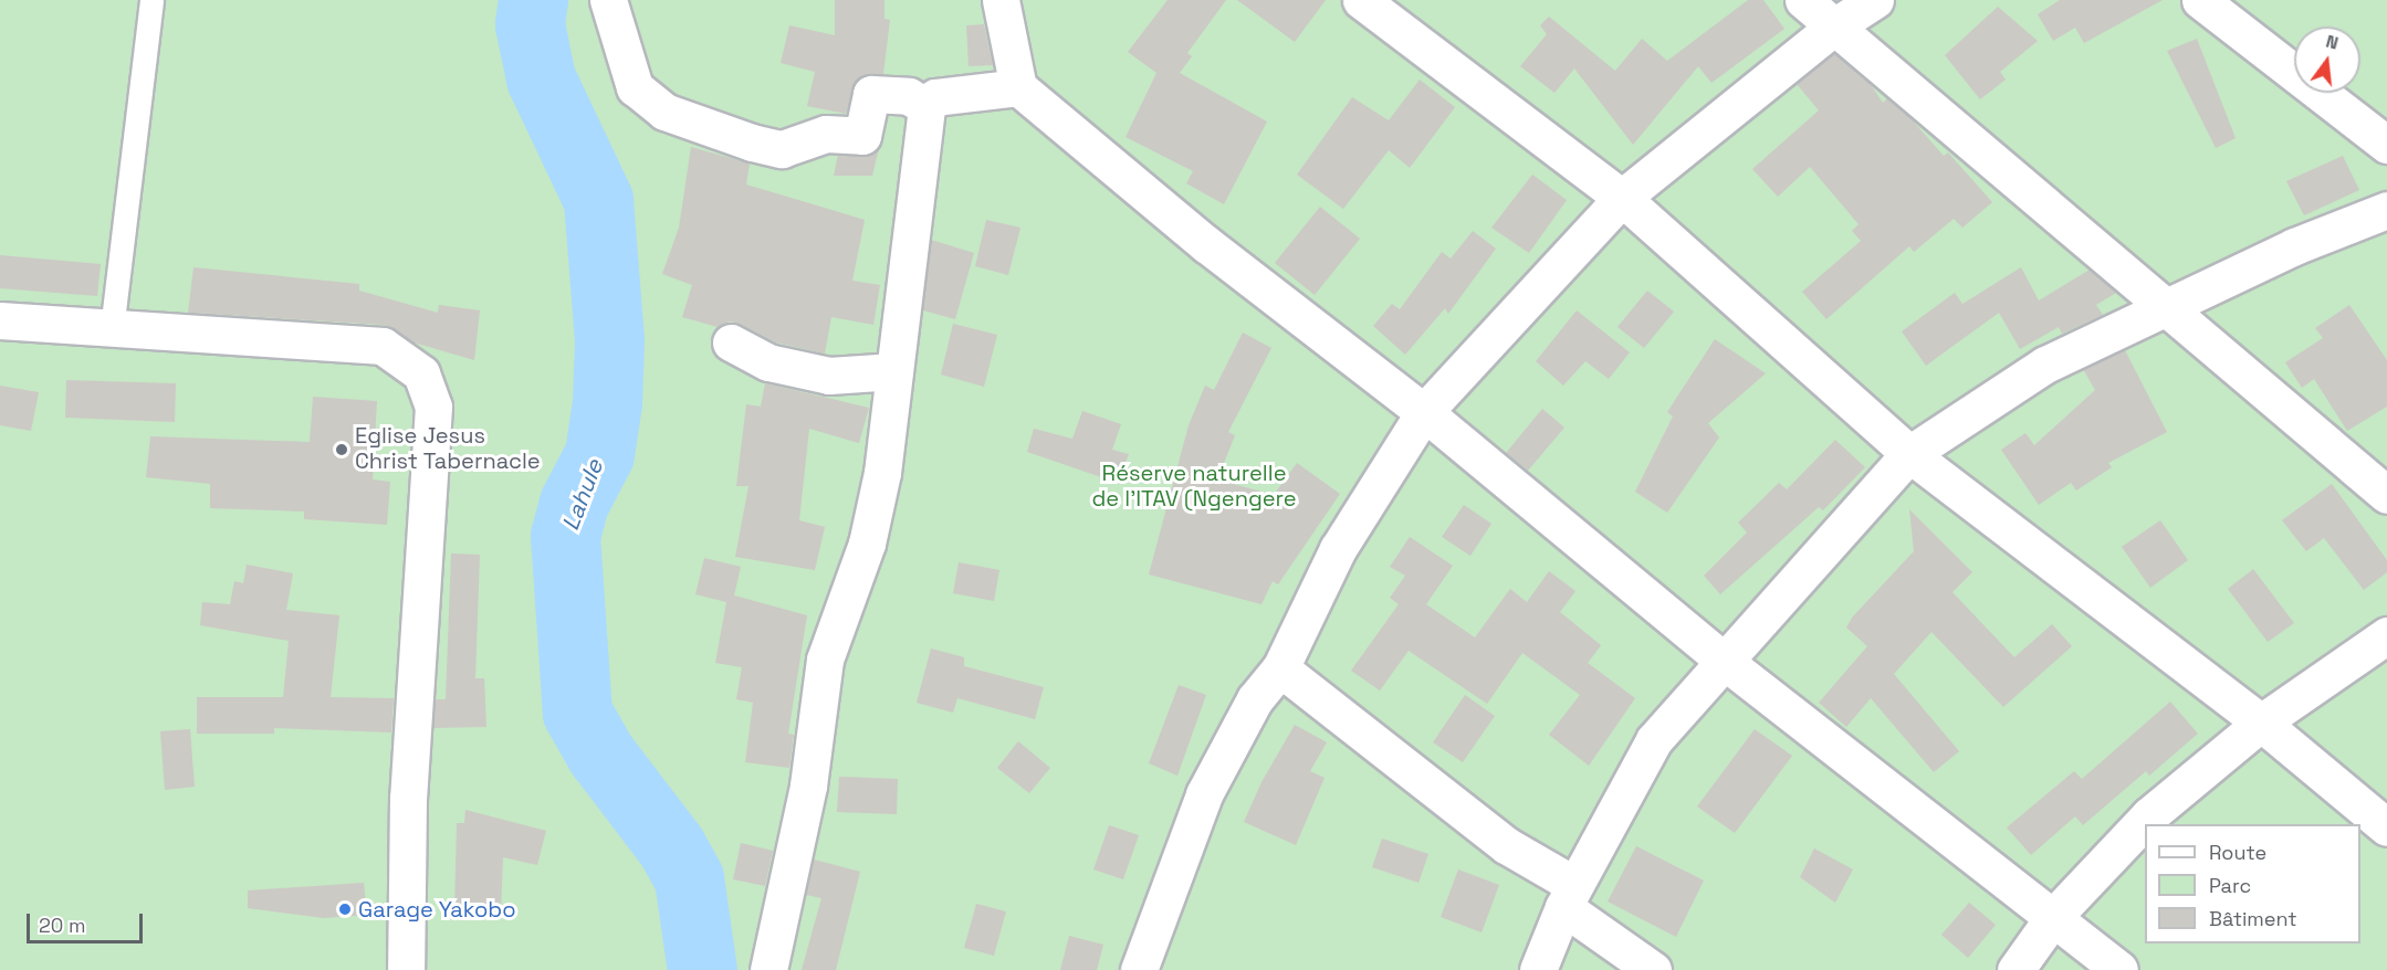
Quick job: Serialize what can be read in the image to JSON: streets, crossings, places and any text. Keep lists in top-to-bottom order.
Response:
{
  "water": ["Lahule"],
  "parks": ["Réserve naturelle de l'ITAV (Ngengere"],
  "places": ["Eglise Jesus Christ Tabernacle", "Garage Yakobo"],
  "legend": ["Route", "Parc", "Bâtiment"],
  "scale_bar": "20 m",
  "north": "top"
}
